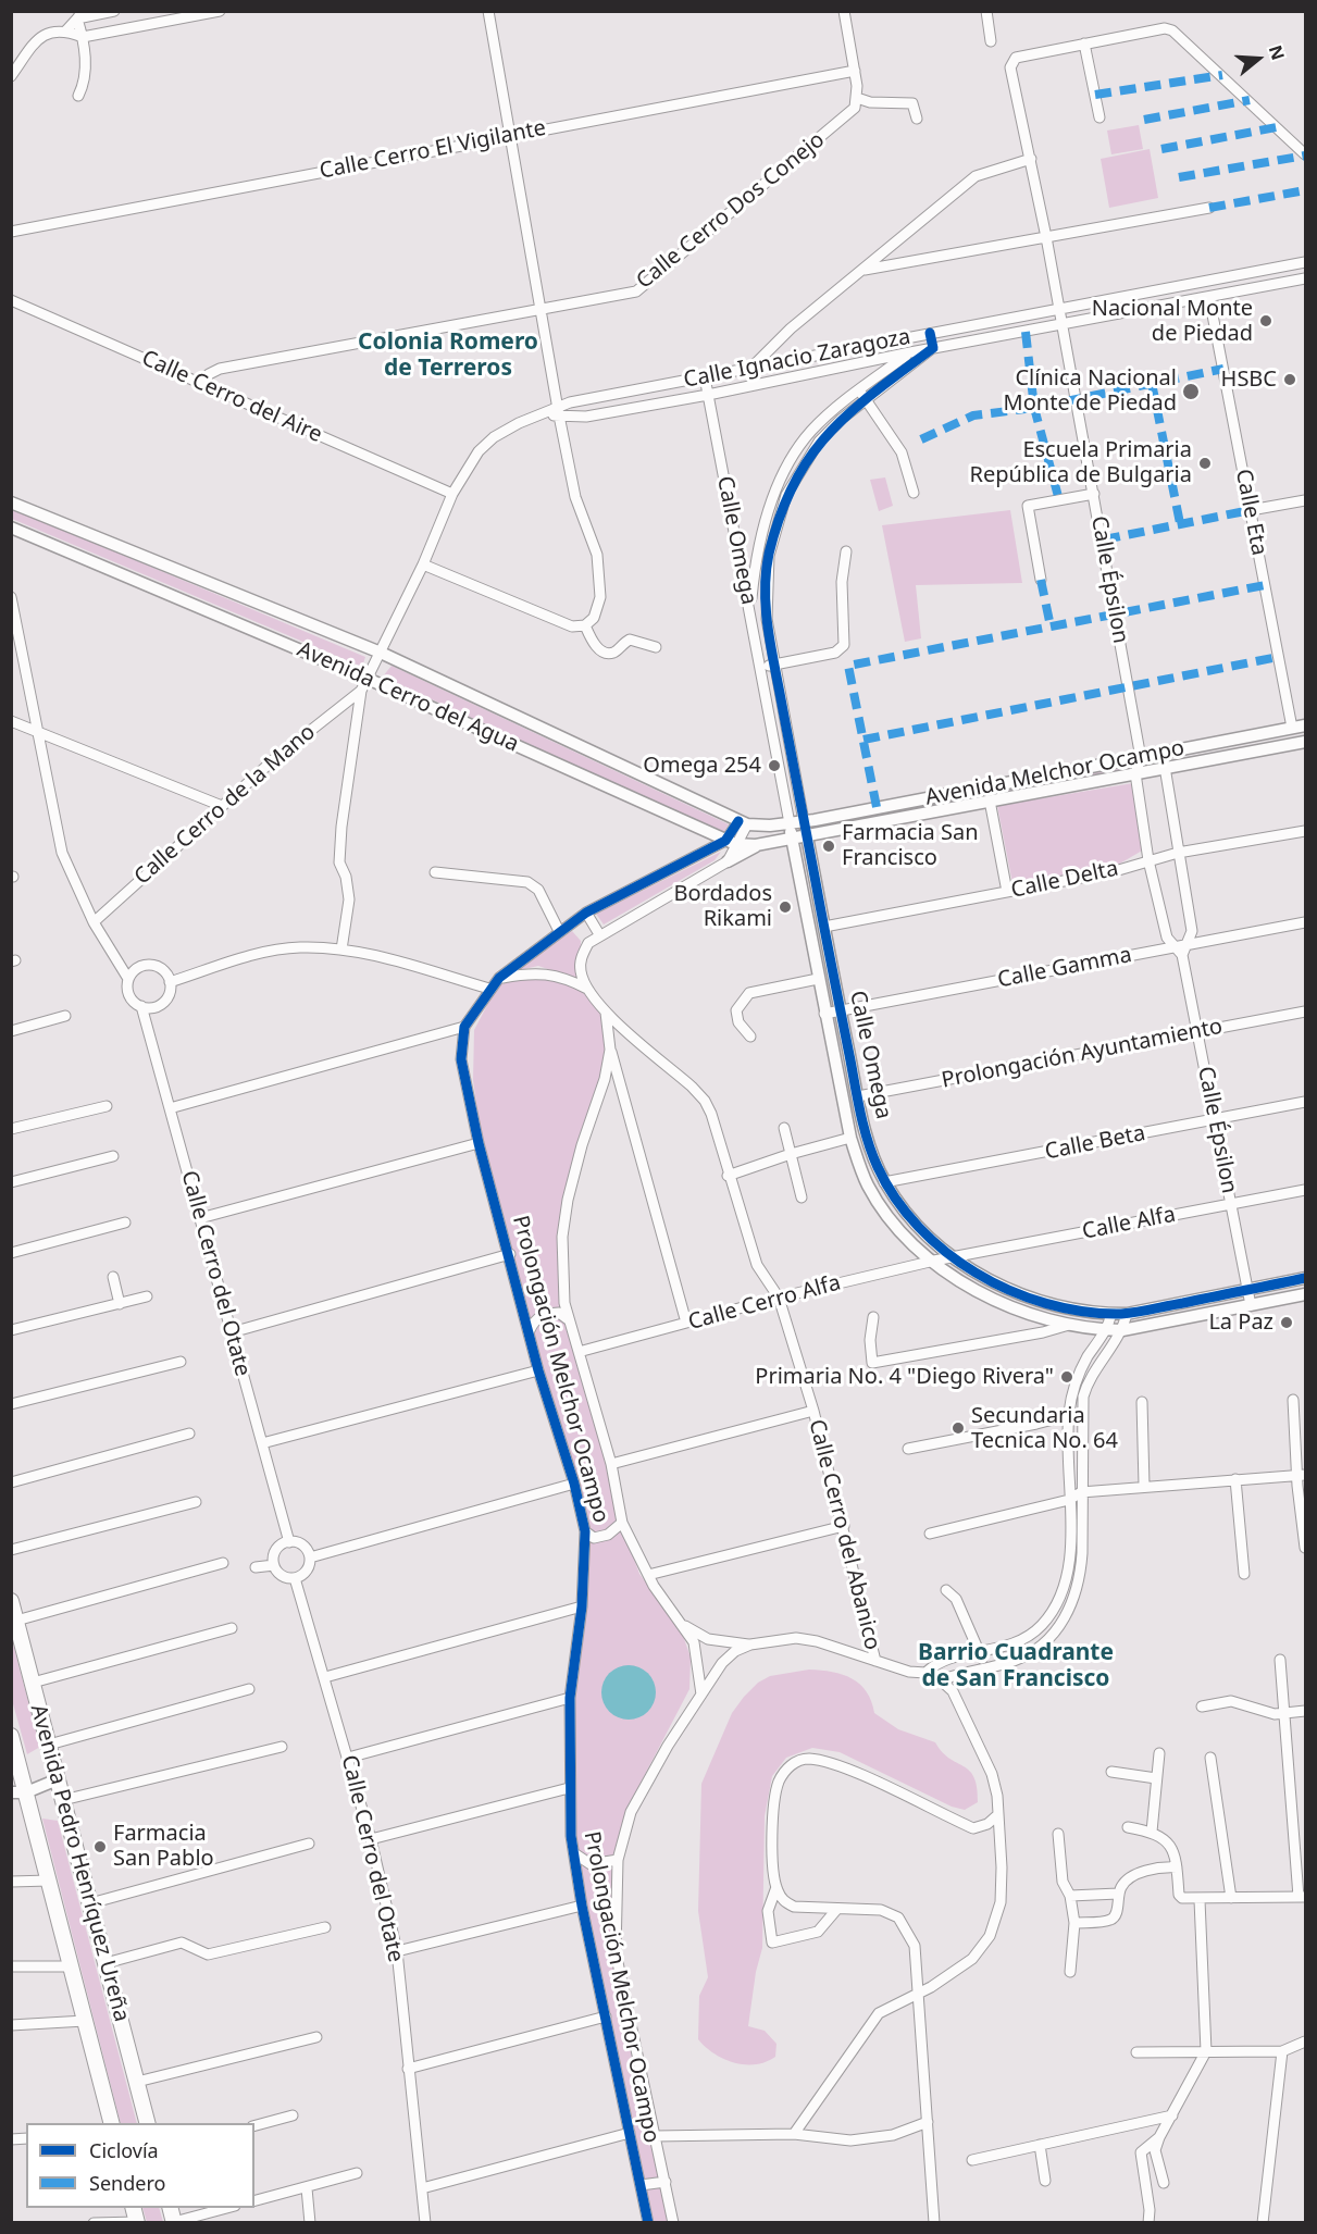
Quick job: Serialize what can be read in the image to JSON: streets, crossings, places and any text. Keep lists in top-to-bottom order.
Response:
{
  "streets": {
    "main road": ["Avenida Pedro Henríquez Ureña"],
    "street": [
      "Calle Cerro El Vigilante",
      "Calle Cerro Dos Conejo",
      "Calle Ignacio Zaragoza",
      "Calle Cerro del Aire",
      "Calle Eta",
      "Calle Omega",
      "Calle Épsilon",
      "Avenida Cerro del Agua",
      "Avenida Melchor Ocampo",
      "Calle Cerro de la Mano",
      "Calle Delta",
      "Calle Gamma",
      "Prolongación Ayuntamiento",
      "Calle Beta",
      "Calle Alfa",
      "Calle Cerro del Otate",
      "Calle Cerro Alfa",
      "Prolongación Melchor Ocampo",
      "Calle Cerro del Abanico"
    ]
  },
  "crossings": [
    ["Calle Cerro Dos Conejo", "Calle Cerro del Aire"],
    ["Calle Ignacio Zaragoza", "Calle Eta"],
    ["Calle Ignacio Zaragoza", "Calle Omega"],
    ["Calle Ignacio Zaragoza", "Calle Épsilon"],
    ["Calle Eta", "Avenida Melchor Ocampo"],
    ["Calle Omega", "Calle Épsilon"],
    ["Calle Omega", "Avenida Cerro del Agua"],
    ["Calle Omega", "Avenida Melchor Ocampo"],
    ["Calle Omega", "Calle Delta"],
    ["Calle Omega", "Calle Gamma"],
    ["Calle Omega", "Prolongación Ayuntamiento"],
    ["Calle Omega", "Calle Beta"],
    ["Calle Omega", "Calle Alfa"],
    ["Calle Omega", "Calle Cerro Alfa"],
    ["Calle Épsilon", "Avenida Melchor Ocampo"],
    ["Calle Épsilon", "Calle Delta"],
    ["Calle Épsilon", "Calle Gamma"],
    ["Calle Épsilon", "Prolongación Ayuntamiento"],
    ["Calle Épsilon", "Calle Beta"],
    ["Calle Épsilon", "Calle Alfa"],
    ["Avenida Cerro del Agua", "Avenida Melchor Ocampo"],
    ["Avenida Cerro del Agua", "Prolongación Melchor Ocampo"],
    ["Calle Alfa", "Calle Cerro Alfa"],
    ["Calle Cerro Alfa", "Prolongación Melchor Ocampo"],
    ["Calle Cerro Alfa", "Calle Cerro del Abanico"],
    ["Prolongación Melchor Ocampo", "Calle Cerro del Abanico"]
  ],
  "districts": ["Colonia Romero de Terreros", "Barrio Cuadrante de San Francisco"],
  "places": [
    "Nacional Monte de Piedad",
    "HSBC",
    "Clínica Nacional Monte de Piedad",
    "Escuela Primaria República de Bulgaria",
    "Omega 254",
    "Farmacia San Francisco",
    "Bordados Rikami",
    "La Paz",
    "Primaria No. 4 \"Diego Rivera\"",
    "Secundaria Tecnica No. 64",
    "Farmacia San Pablo"
  ],
  "legend": ["Ciclovía", "Sendero"],
  "north": "right"
}
